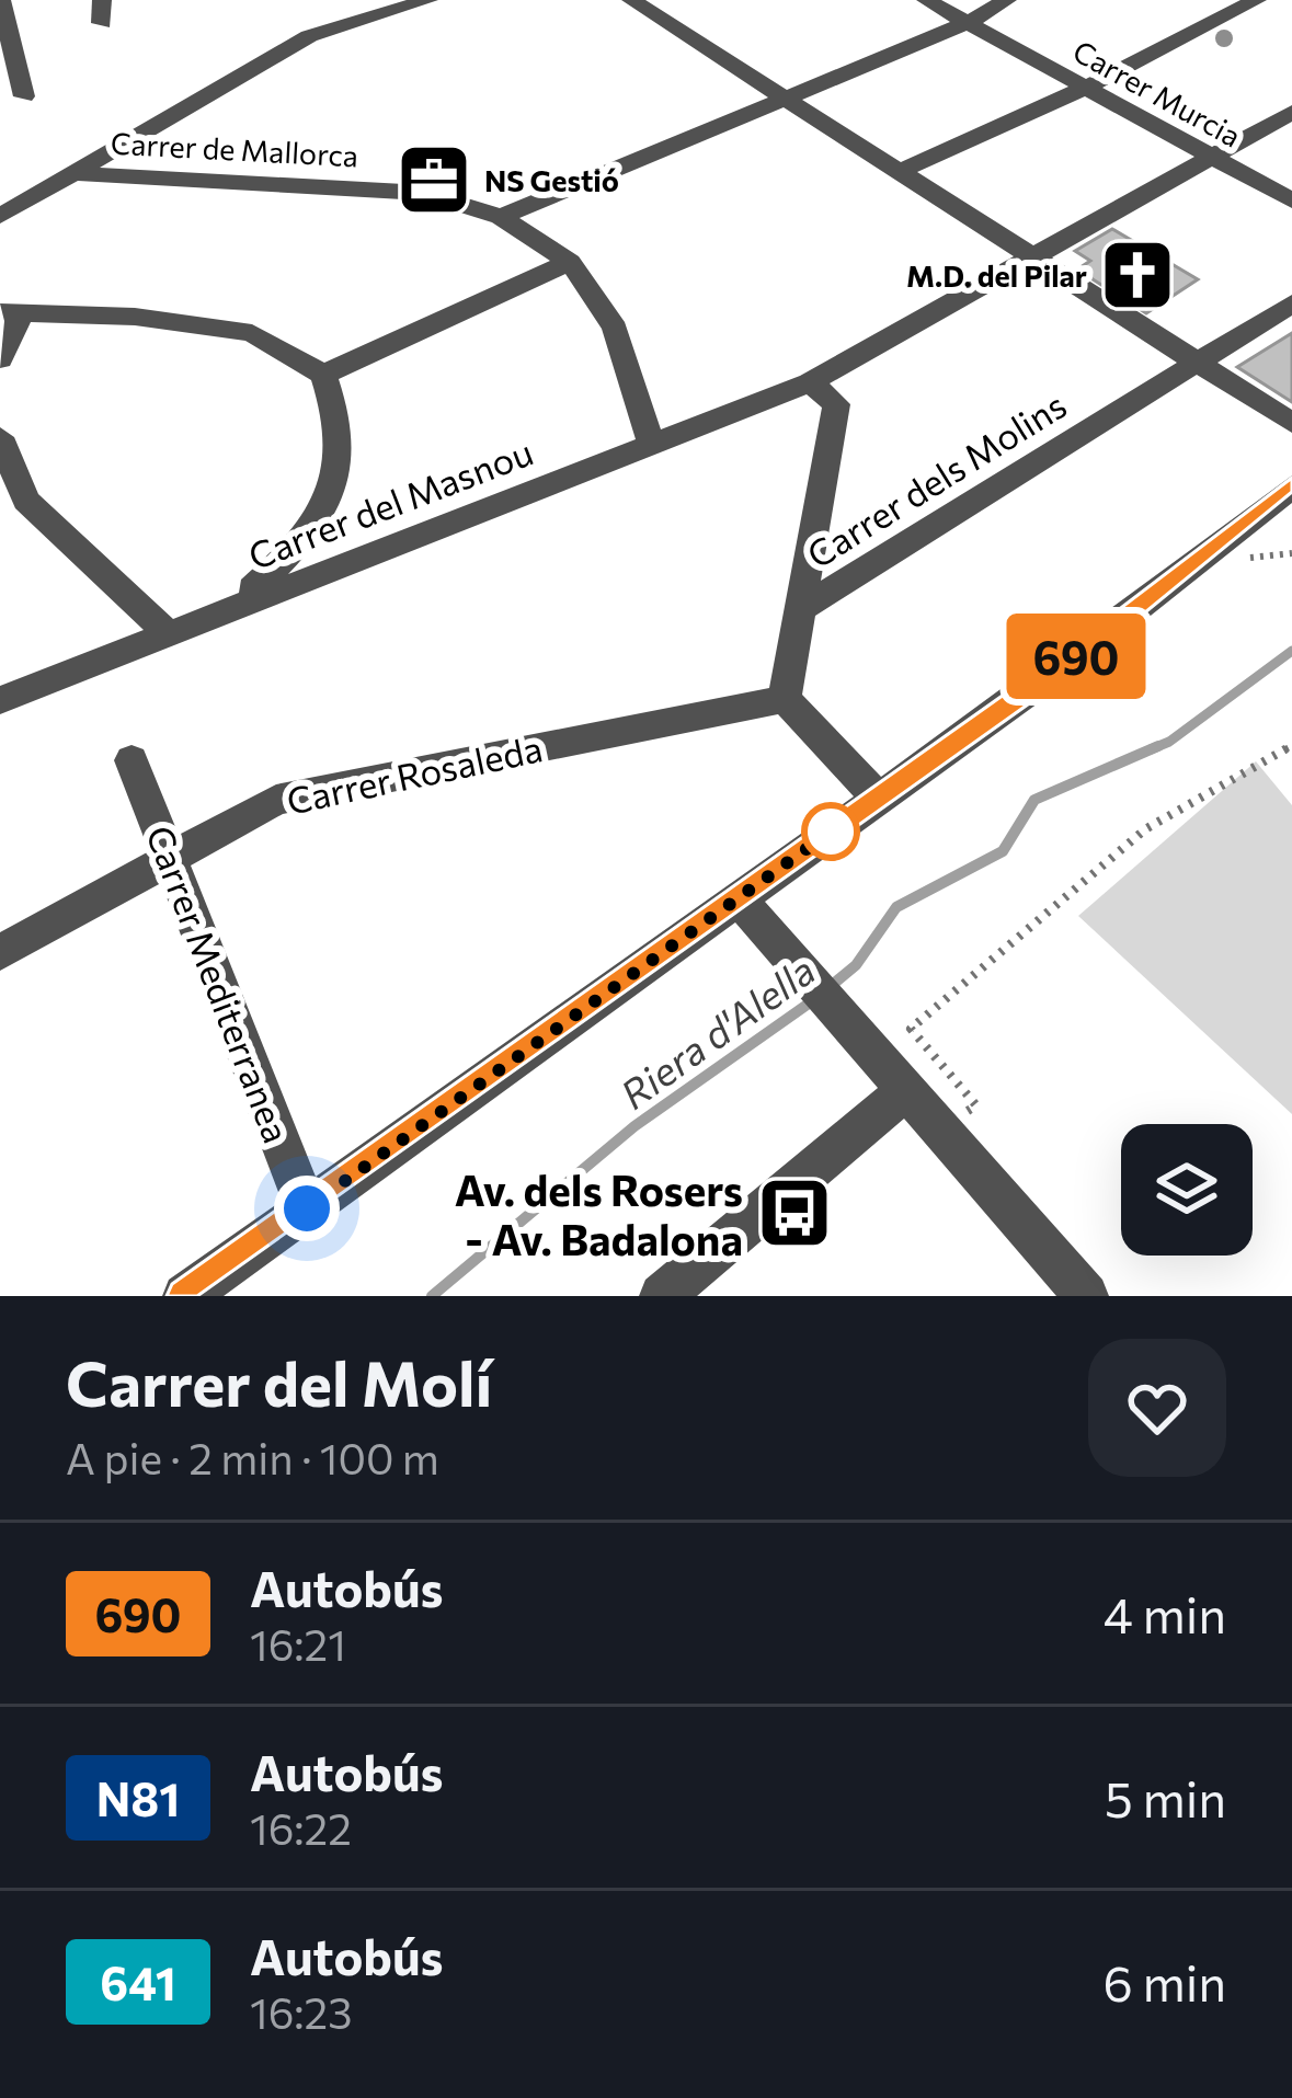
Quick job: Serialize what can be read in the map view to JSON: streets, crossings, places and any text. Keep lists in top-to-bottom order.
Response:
{
  "streets": {
    "street": [
      "Carrer Murcia",
      "Carrer de Mallorca",
      "Carrer dels Molins",
      "Carrer del Masnou",
      "Carrer Rosaleda",
      "Carrer Mediterranea"
    ]
  },
  "crossings": [
    ["Carrer Murcia", "Carrer del Masnou"],
    ["Carrer de Mallorca", "Carrer del Masnou"],
    ["Carrer Rosaleda", "Carrer Mediterranea"]
  ],
  "water": ["Riera d'Alella"],
  "places": {
    "office": ["NS Gestió"],
    "church": ["M.D. del Pilar"],
    "bus stop": ["Av. dels Rosers - Av. Badalona"]
  },
  "lines": ["bus line 690"],
  "page": {
    "on_map": "690",
    "heading": ["Carrer del Molí", "A pie · 2 min · 100 m"],
    "list": [
      {
        "mark": "690",
        "name": "Autobús",
        "note": "16:21",
        "value": "4 min"
      },
      {
        "mark": "N81",
        "name": "Autobús",
        "note": "16:22",
        "value": "5 min"
      },
      {
        "mark": "641",
        "name": "Autobús",
        "note": "16:23",
        "value": "6 min"
      }
    ]
  }
}
